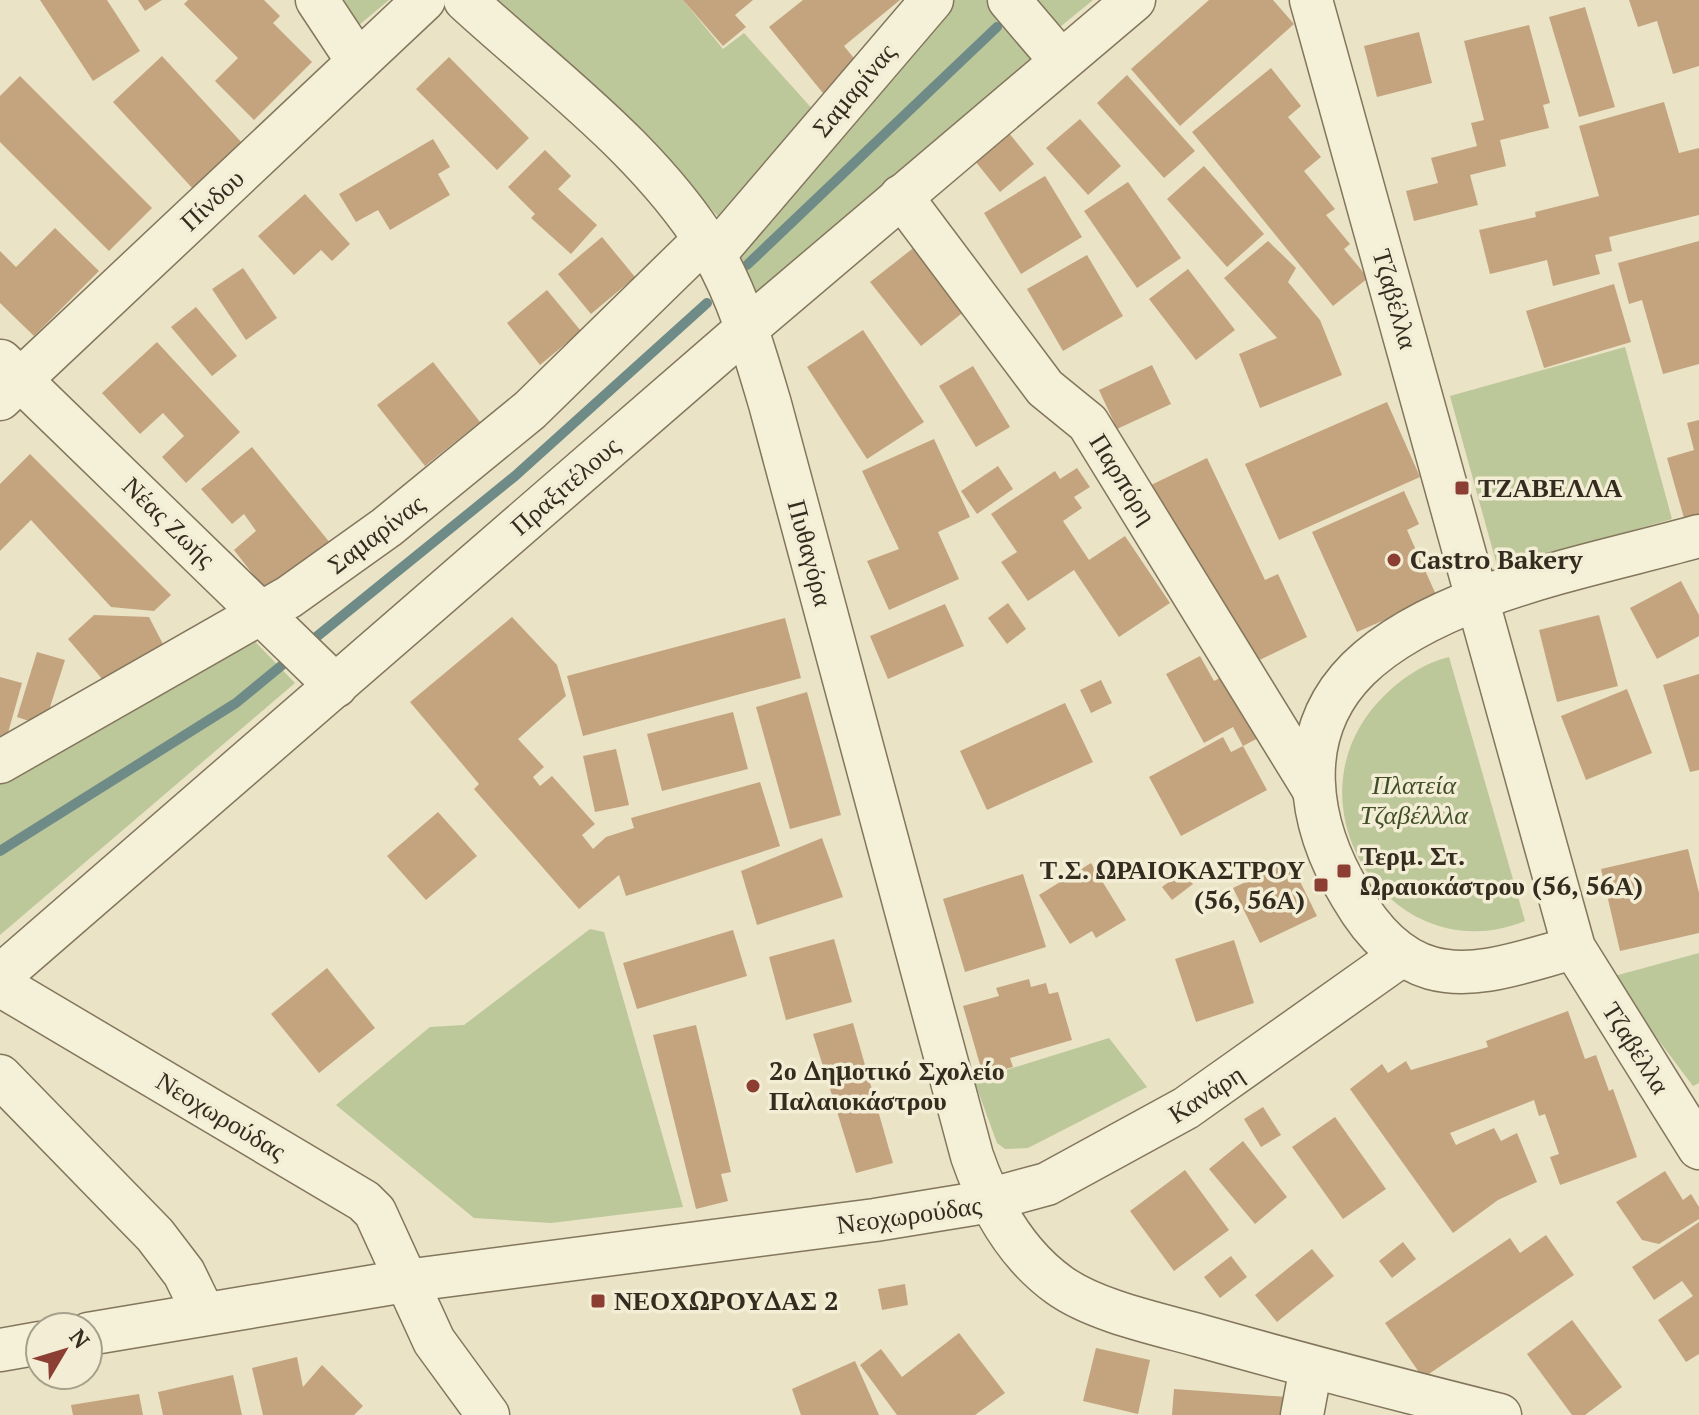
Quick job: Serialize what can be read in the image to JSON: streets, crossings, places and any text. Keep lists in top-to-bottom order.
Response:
{
  "streets": {
    "street": [
      "Σαμαρίνας",
      "Πίνδου",
      "Τζαβέλλα",
      "Παρπόρη",
      "Πραξιτέλους",
      "Νέας Ζωής",
      "Πυθαγόρα",
      "Κανάρη",
      "Νεοχωρούδας"
    ]
  },
  "crossings": [
    ["Σαμαρίνας", "Νέας Ζωής"],
    ["Σαμαρίνας", "Πυθαγόρα"],
    ["Πίνδου", "Νέας Ζωής"],
    ["Παρπόρη", "Πραξιτέλους"],
    ["Πραξιτέλους", "Νέας Ζωής"],
    ["Πραξιτέλους", "Πυθαγόρα"],
    ["Πυθαγόρα", "Κανάρη"],
    ["Πυθαγόρα", "Νεοχωρούδας"],
    ["Κανάρη", "Νεοχωρούδας"]
  ],
  "parks": ["Πλατεία Τζαβέλλλα"],
  "places": {
    "transit": [
      "ΤΖΑΒΕΛΛΑ",
      "Τερμ. Στ. Ωραιοκάστρου (56, 56Α)",
      "Τ.Σ. ΩΡΑΙΟΚΑΣΤΡΟΥ (56, 56Α)",
      "ΝΕΟΧΩΡΟΥΔΑΣ 2"
    ],
    "other": ["Castro Bakery", "2ο Δημοτικό Σχολείο Παλαιοκάστρου"]
  },
  "north": "top right"
}
